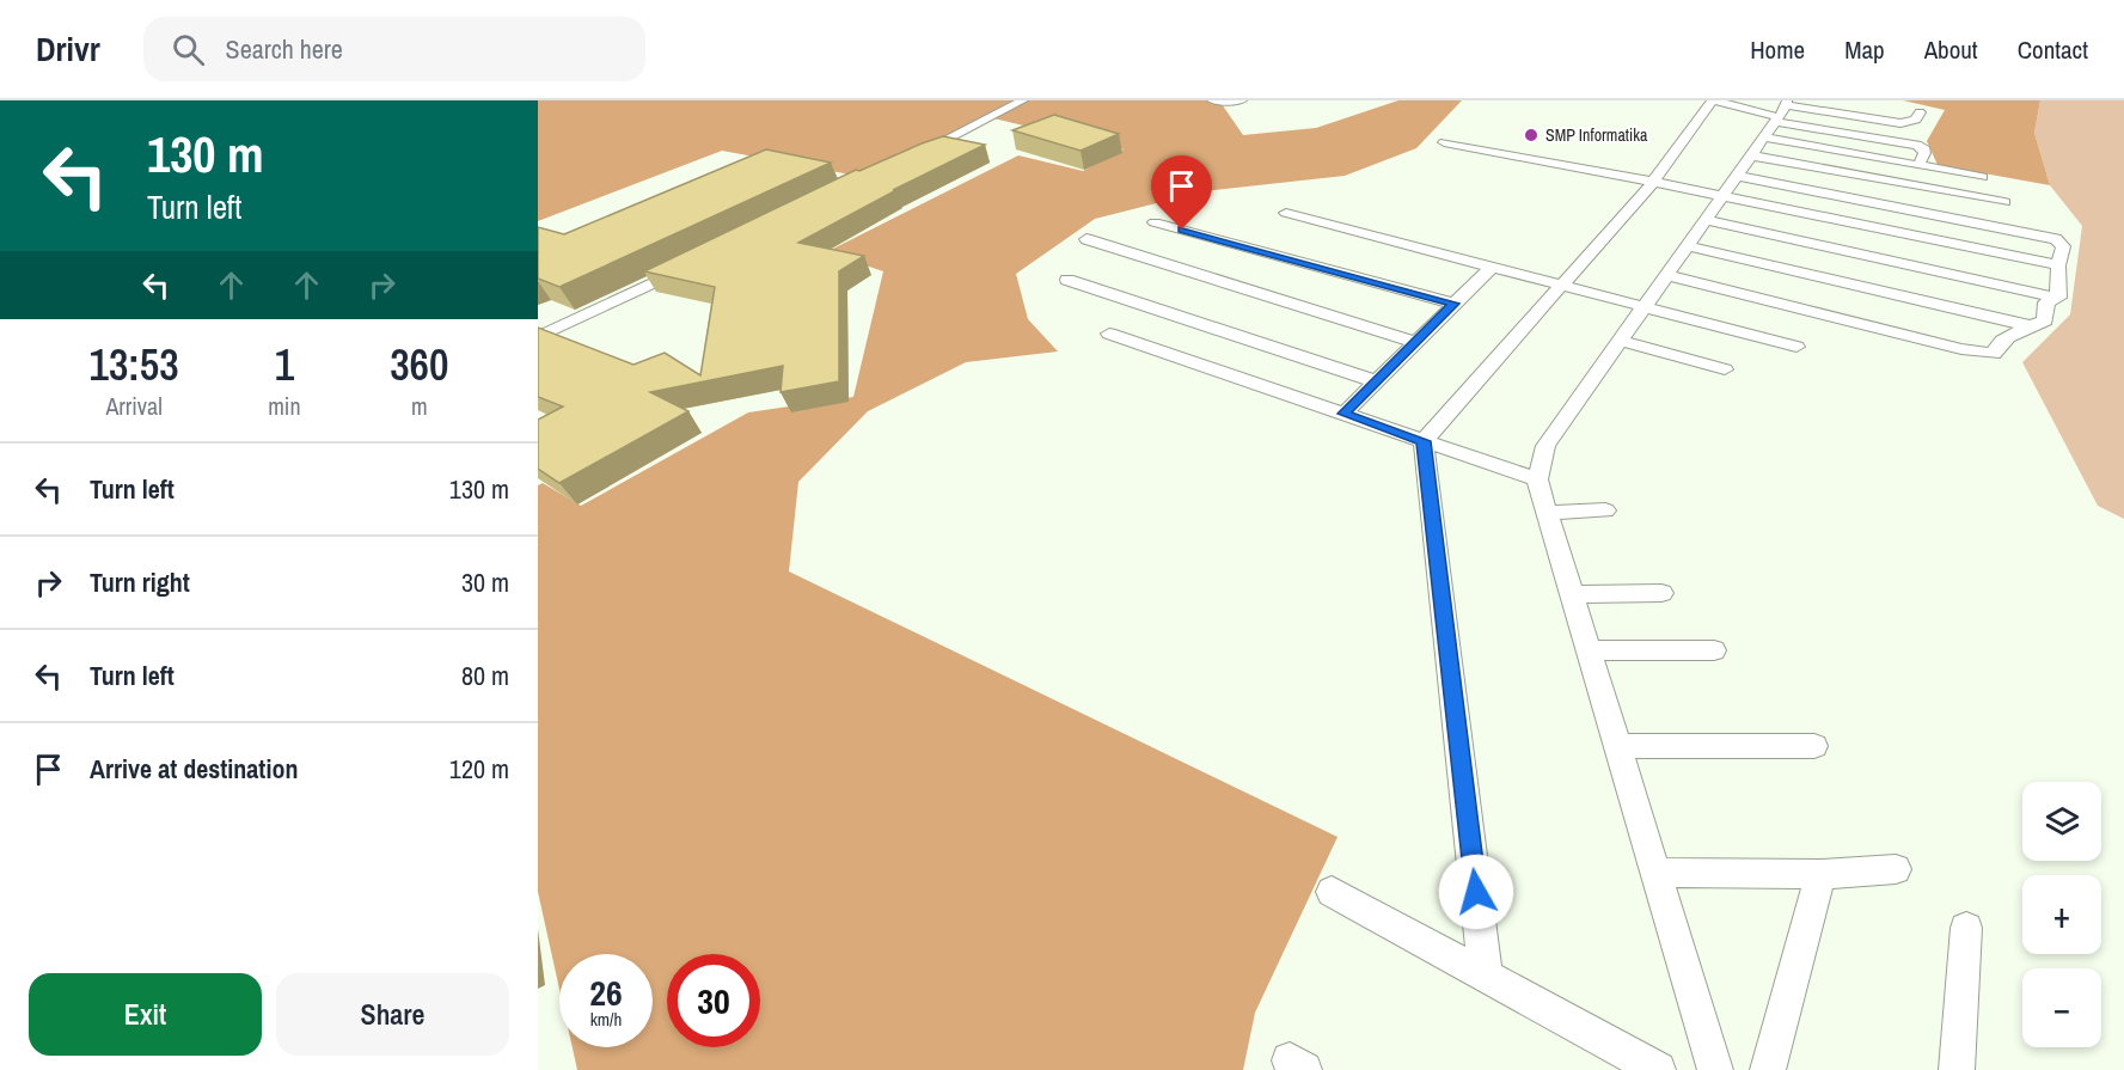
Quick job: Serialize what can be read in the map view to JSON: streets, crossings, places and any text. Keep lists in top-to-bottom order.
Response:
{
  "places": ["SMP Informatika"],
  "page": {
    "header": "Drivr",
    "search": "Search here",
    "nav": [
      "Home",
      "Map",
      "About",
      "Contact"
    ],
    "turn": ["130 m", "Turn left"],
    "eta": [
      "13:53",
      "Arrival",
      "1",
      "min",
      "360",
      "m"
    ],
    "list": [
      {
        "name": "Turn left",
        "value": "130 m"
      },
      {
        "name": "Turn right",
        "value": "30 m"
      },
      {
        "name": "Turn left",
        "value": "80 m"
      },
      {
        "name": "Arrive at destination",
        "value": "120 m"
      }
    ],
    "map_buttons": ["+", "−"],
    "speed": "26 km/h",
    "limit": "30",
    "buttons": ["Exit", "Share"]
  }
}
